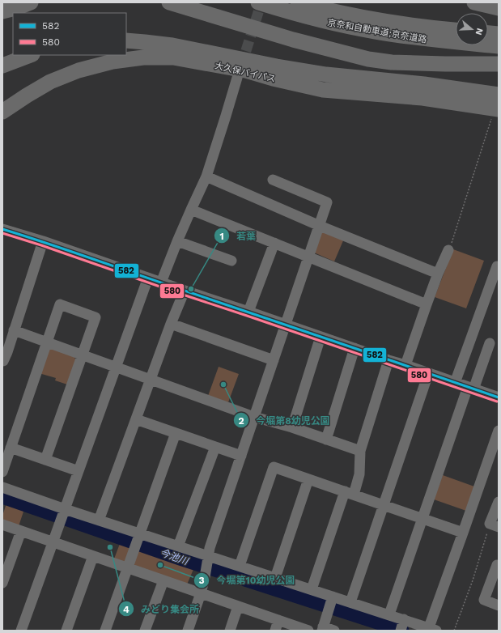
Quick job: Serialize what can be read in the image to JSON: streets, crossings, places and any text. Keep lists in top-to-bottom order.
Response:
{
  "streets": {
    "highway": ["京奈和自動車道;京奈道路", "大久保バイパス"]
  },
  "water": ["今池川"],
  "places": [
    "若葉",
    "今堀第8幼児公園",
    "みどり集会所",
    "今堀第10幼児公園"
  ],
  "lines": ["transit line 582", "transit line 580"],
  "legend": ["582", "580"],
  "north": "right"
}
